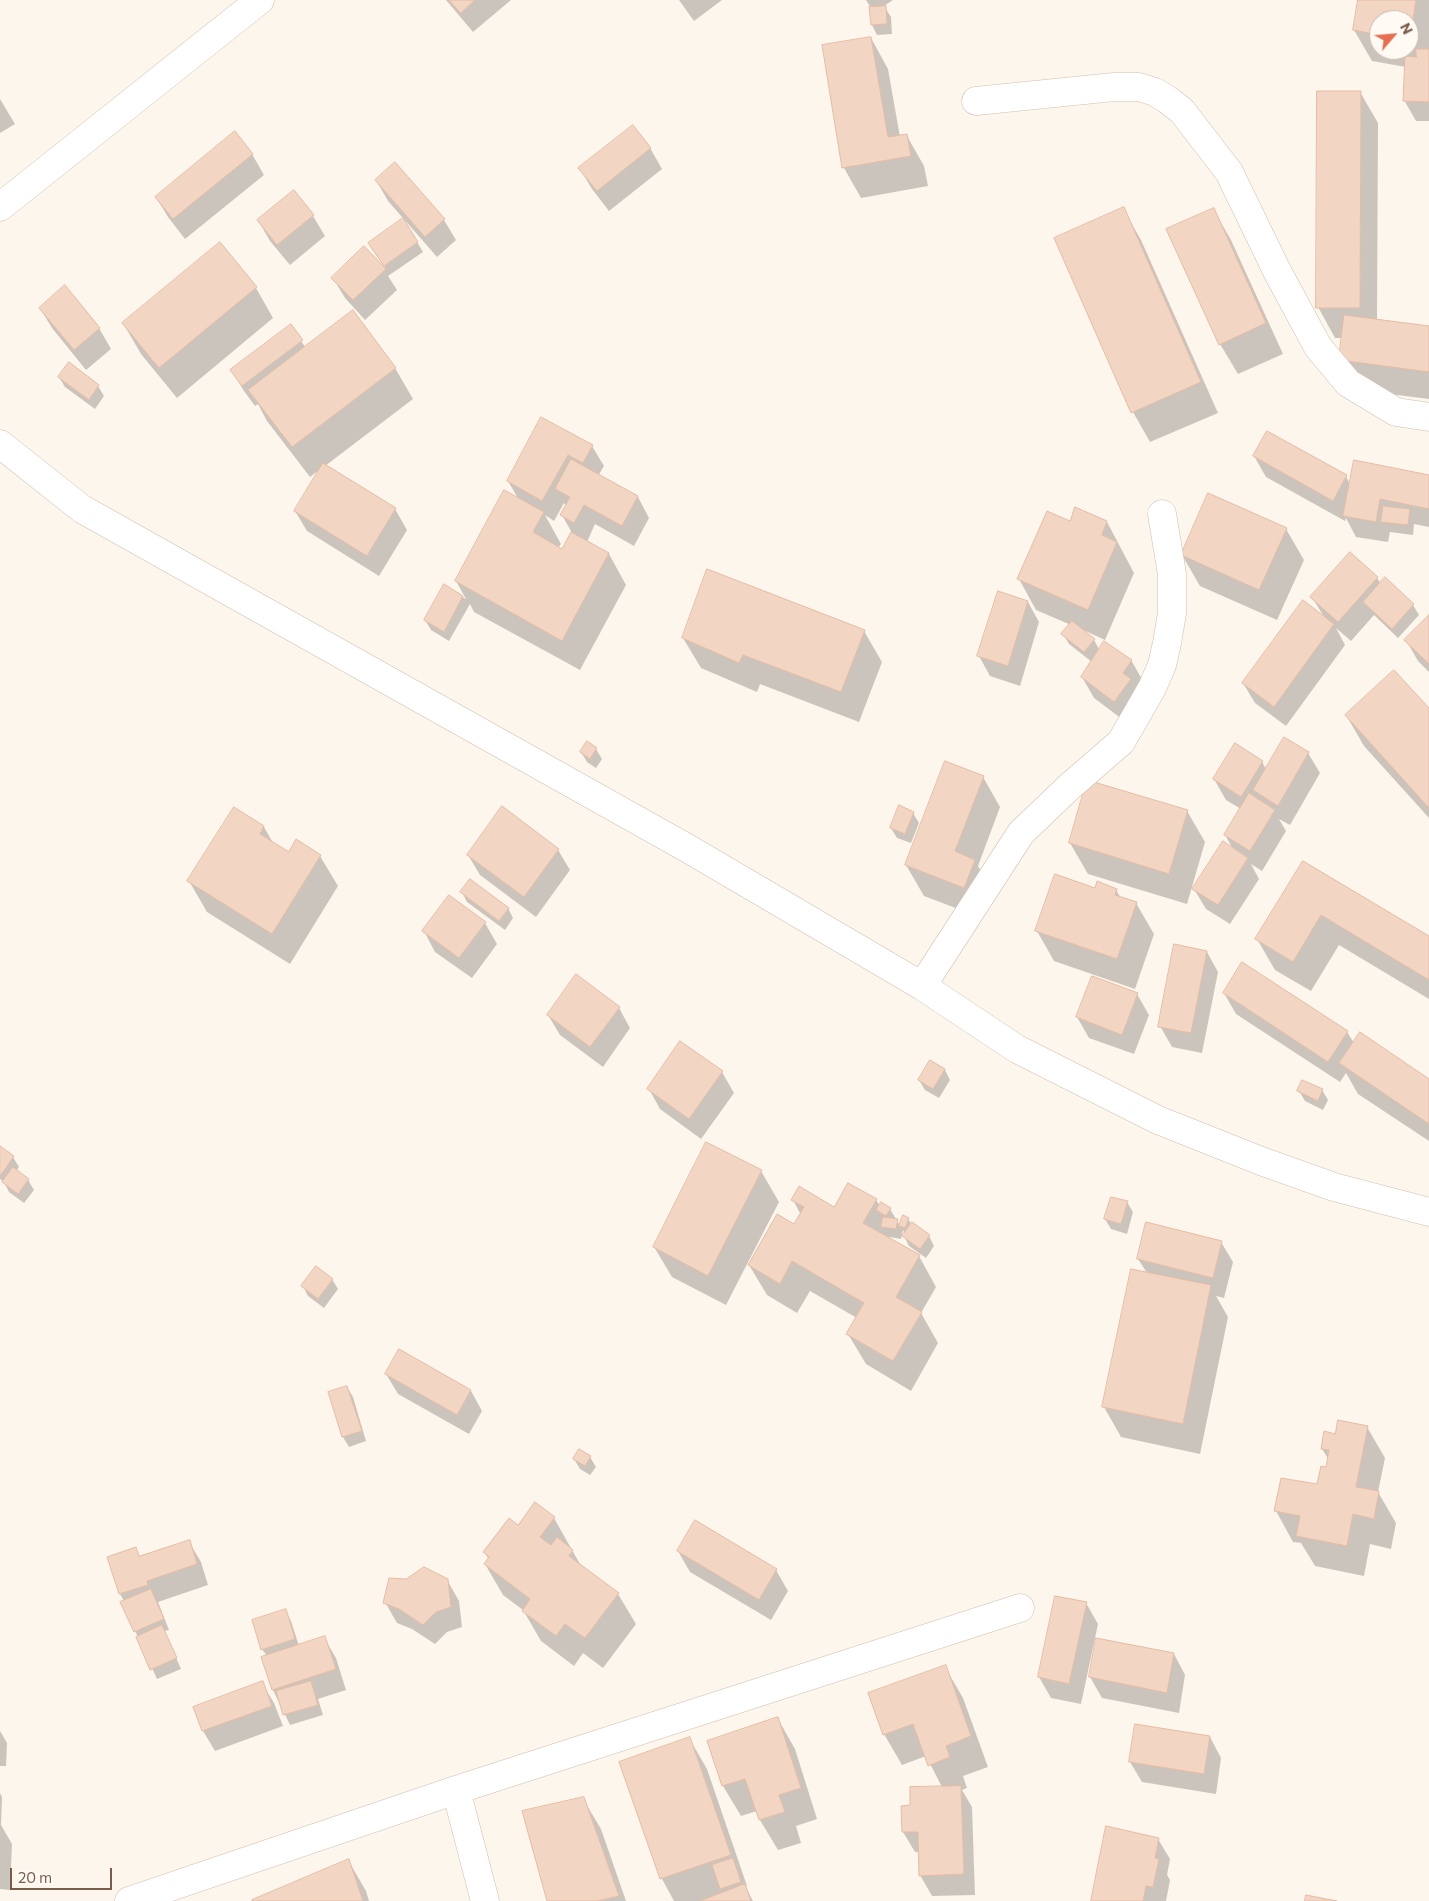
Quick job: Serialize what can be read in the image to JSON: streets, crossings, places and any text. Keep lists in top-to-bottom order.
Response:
{
  "scale_bar": "20 m",
  "north": "top right"
}
